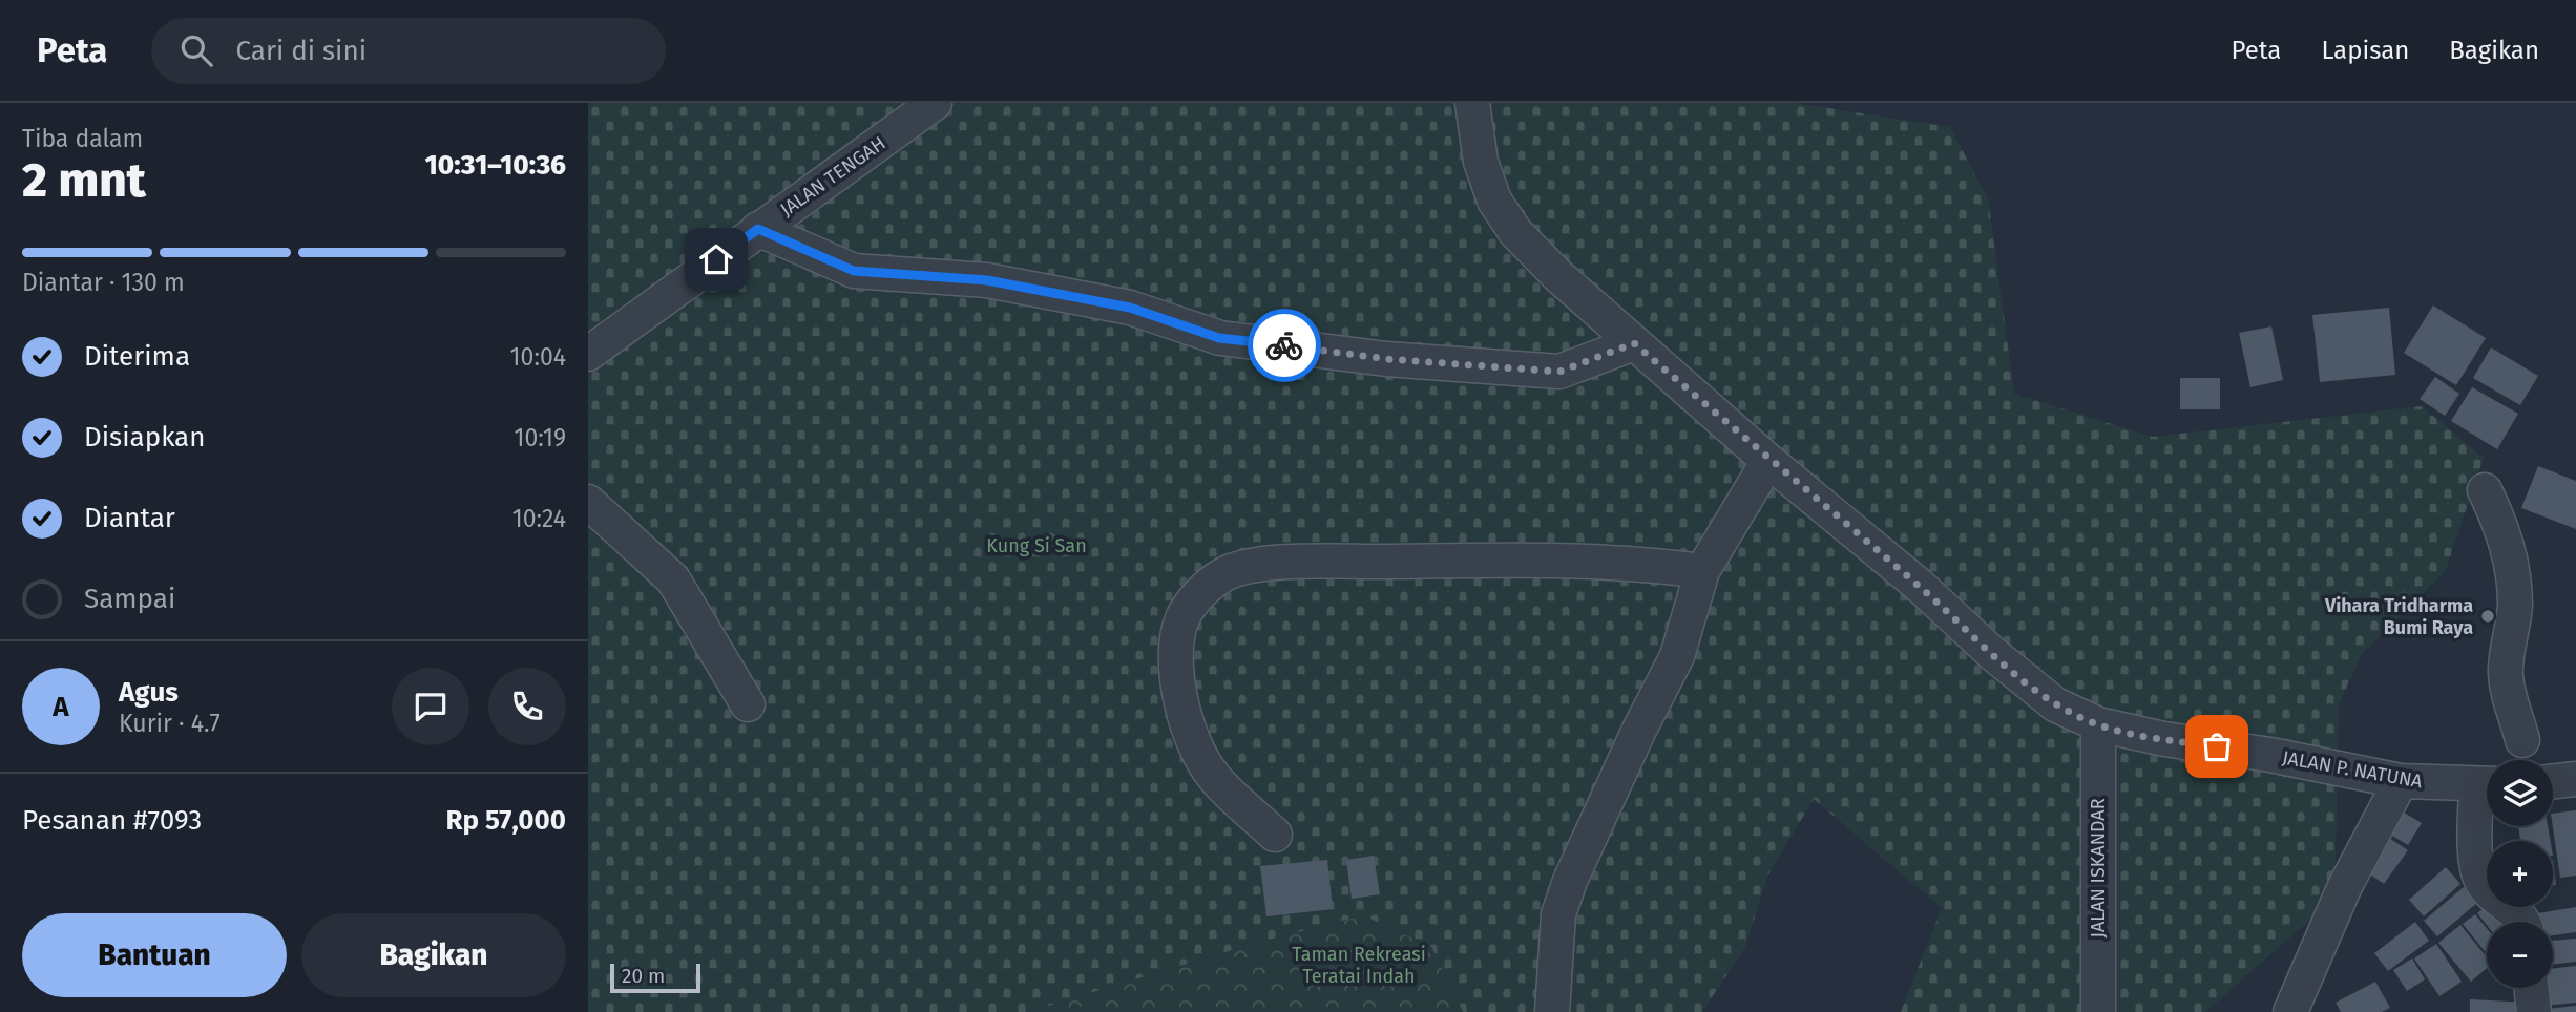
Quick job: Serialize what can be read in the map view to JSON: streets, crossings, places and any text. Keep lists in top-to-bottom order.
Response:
{
  "streets": {
    "street": ["JALAN TENGAH", "JALAN P. NATUNA", "JALAN ISKANDAR"]
  },
  "crossings": [
    ["JALAN P. NATUNA", "JALAN ISKANDAR"]
  ],
  "parks": ["Kung Si San", "Taman Rekreasi Teratai Indah"],
  "places": ["Vihara Tridharma Bumi Raya"],
  "scale_bar": "20 m",
  "page": {
    "header": "Peta",
    "search": "Cari di sini",
    "nav": ["Peta", "Lapisan", "Bagikan"],
    "heading": ["2 mnt", "Tiba dalam", "10:31–10:36"],
    "panel": [
      "Agus",
      "Kurir · 4.7",
      "Pesanan #7093",
      "Rp 57,000"
    ],
    "bar": "Diantar · 130 m",
    "list": [
      ["Diterima", "10:04"],
      ["Disiapkan", "10:19"],
      ["Diantar", "10:24"],
      "Sampai"
    ],
    "round": "A",
    "map_buttons": ["+", "−"],
    "buttons": ["Bantuan", "Bagikan"],
    "scale": "20 m"
  }
}
